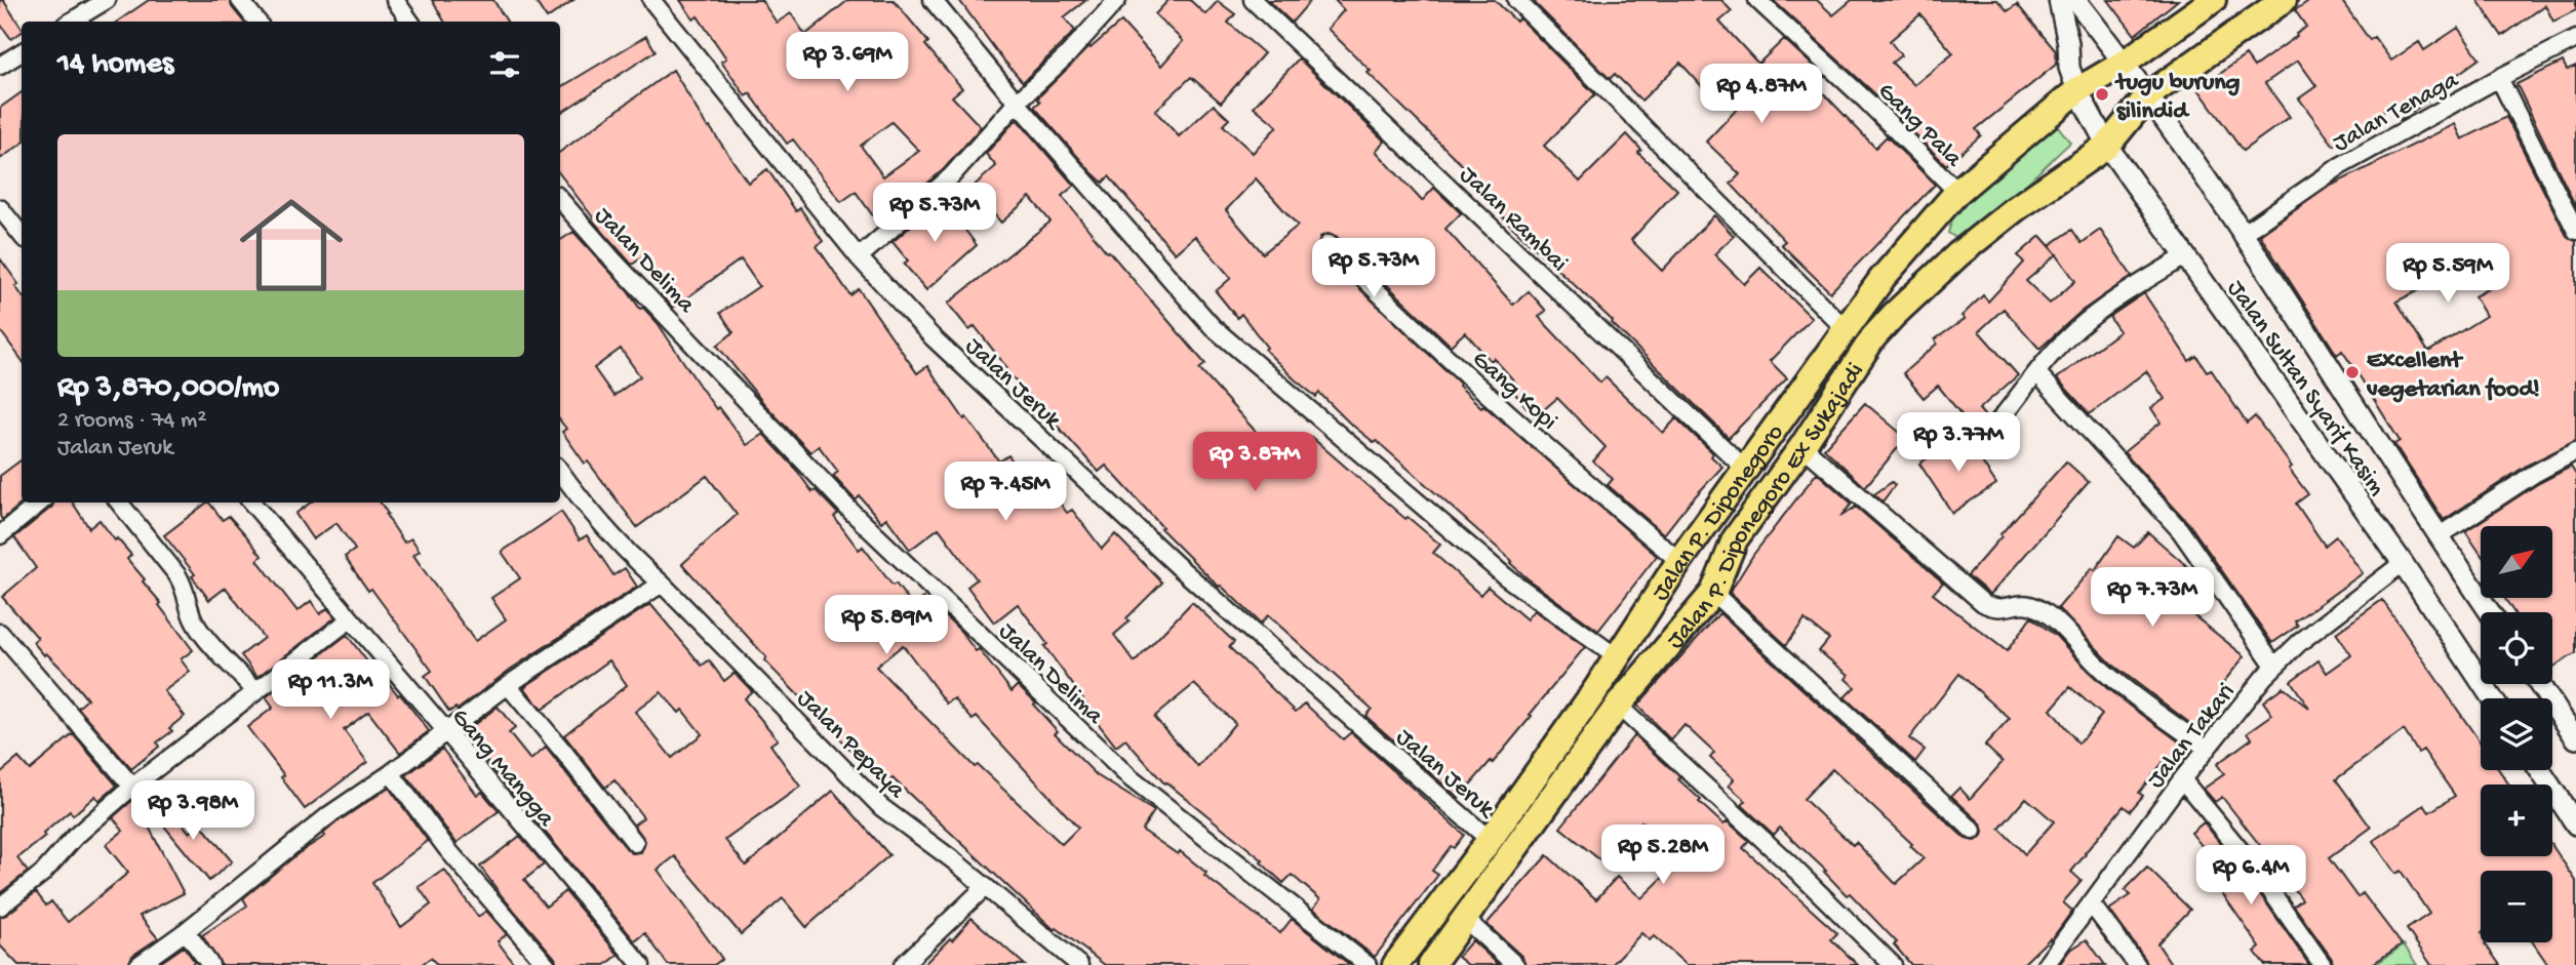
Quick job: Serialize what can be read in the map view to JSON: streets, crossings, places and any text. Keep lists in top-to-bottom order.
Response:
{
  "streets": {
    "main road": ["Jalan P. Diponegoro Ex Sukajadi", "Jalan P. Diponegoro"],
    "street": [
      "Jalan Tenaga",
      "Gang Pala",
      "Jalan Rambai",
      "Jalan Delima",
      "Jalan Jeruk",
      "Jalan Sultan Syarif Kasim",
      "Gang Kopi",
      "Jalan Takari",
      "Jalan Pepaya",
      "Gang Mangga"
    ]
  },
  "crossings": [
    ["Gang Pala", "Jalan P. Diponegoro"],
    ["Jalan Rambai", "Jalan P. Diponegoro"],
    ["Jalan Jeruk", "Jalan P. Diponegoro"],
    ["Jalan Sultan Syarif Kasim", "Jalan P. Diponegoro Ex Sukajadi"],
    ["Jalan Sultan Syarif Kasim", "Jalan P. Diponegoro"],
    ["Jalan Sultan Syarif Kasim", "Jalan Takari"],
    ["Gang Kopi", "Jalan P. Diponegoro"]
  ],
  "places": ["tugu burung silindid", "Excellent vegetarian food!"],
  "north": "top right",
  "page": {
    "heading": "14 homes",
    "price": [
      "Rp 3.69M",
      "Rp 4.87M",
      "Rp 5.73M",
      "Rp 5.73M",
      "Rp 5.59M",
      "Rp 3.77M",
      "Rp 3.87M",
      "Rp 7.45M",
      "Rp 7.73M",
      "Rp 5.89M",
      "Rp 11.3M",
      "Rp 3.98M",
      "Rp 5.28M",
      "Rp 6.4M"
    ],
    "list": [
      {
        "name": "Rp 3,870,000/mo",
        "note": "2 rooms · 74 m² · Jalan Jeruk"
      }
    ],
    "map_buttons": ["+", "−"]
  }
}
